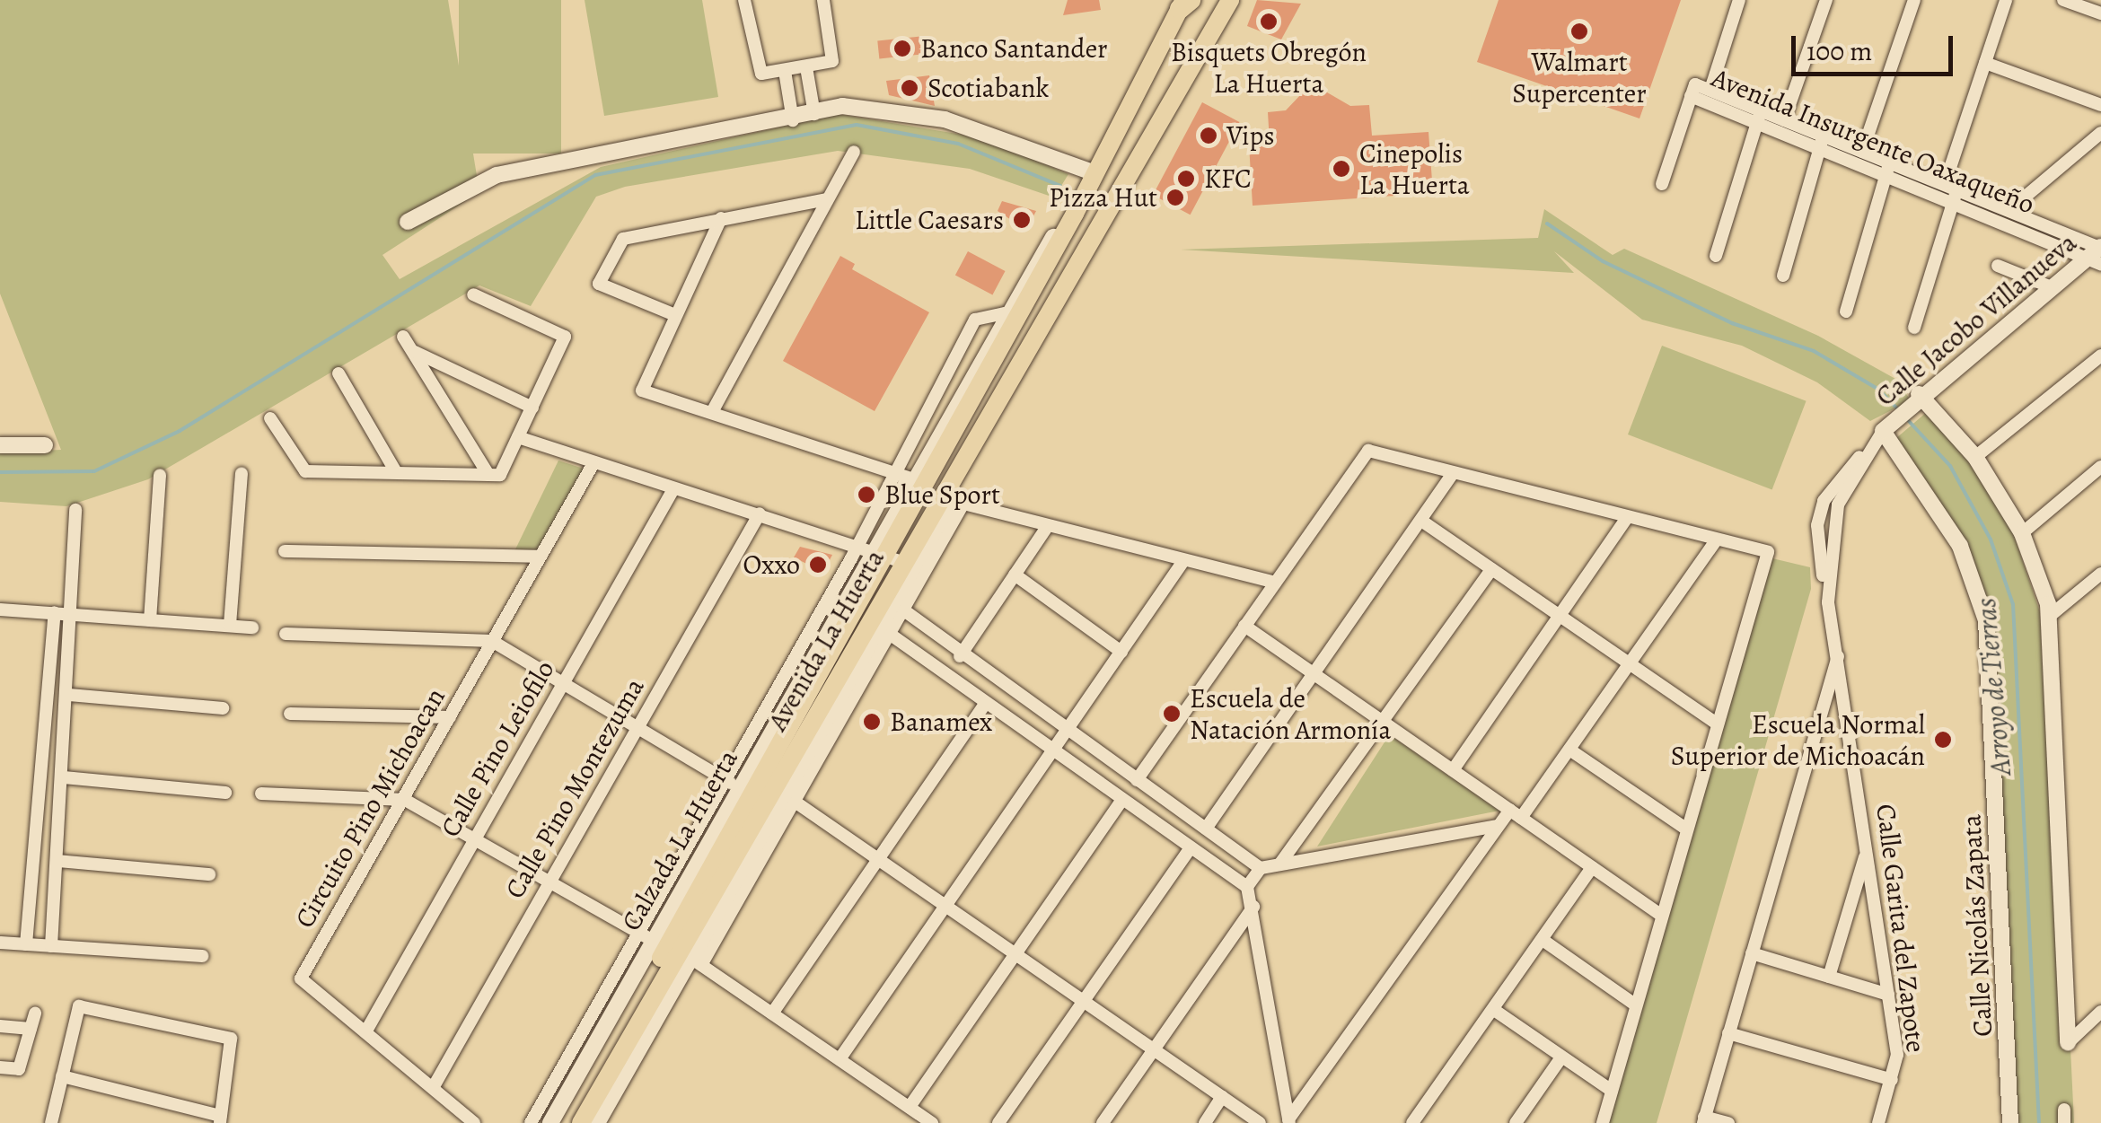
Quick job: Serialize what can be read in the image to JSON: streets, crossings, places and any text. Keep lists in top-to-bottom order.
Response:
{
  "streets": {
    "main road": ["Avenida La Huerta"],
    "street": [
      "Avenida Insurgente Oaxaqueño",
      "Calle Jacobo Villanueva",
      "Calle Pino Leiofilo",
      "Calle Pino Montezuma",
      "Circuito Pino Michoacan",
      "Calzada La Huerta",
      "Calle Nicolás Zapata",
      "Calle Garita del Zapote"
    ]
  },
  "crossings": [
    ["Avenida Insurgente Oaxaqueño", "Calle Jacobo Villanueva"],
    ["Calle Jacobo Villanueva", "Calle Nicolás Zapata"],
    ["Calle Jacobo Villanueva", "Calle Garita del Zapote"],
    ["Avenida La Huerta", "Calzada La Huerta"],
    ["Calle Pino Leiofilo", "Circuito Pino Michoacan"],
    ["Calle Pino Montezuma", "Circuito Pino Michoacan"],
    ["Calle Nicolás Zapata", "Calle Garita del Zapote"]
  ],
  "water": ["Arroyo de Tierras"],
  "places": [
    "Bisquets Obregón La Huerta",
    "Walmart Supercenter",
    "Banco Santander",
    "Scotiabank",
    "Vips",
    "Cinepolis La Huerta",
    "KFC",
    "Pizza Hut",
    "Little Caesars",
    "Blue Sport",
    "Oxxo",
    "Escuela de Natación Armonía",
    "Banamex",
    "Escuela Normal Superior de Michoacán"
  ],
  "scale_bar": "100 m"
}
